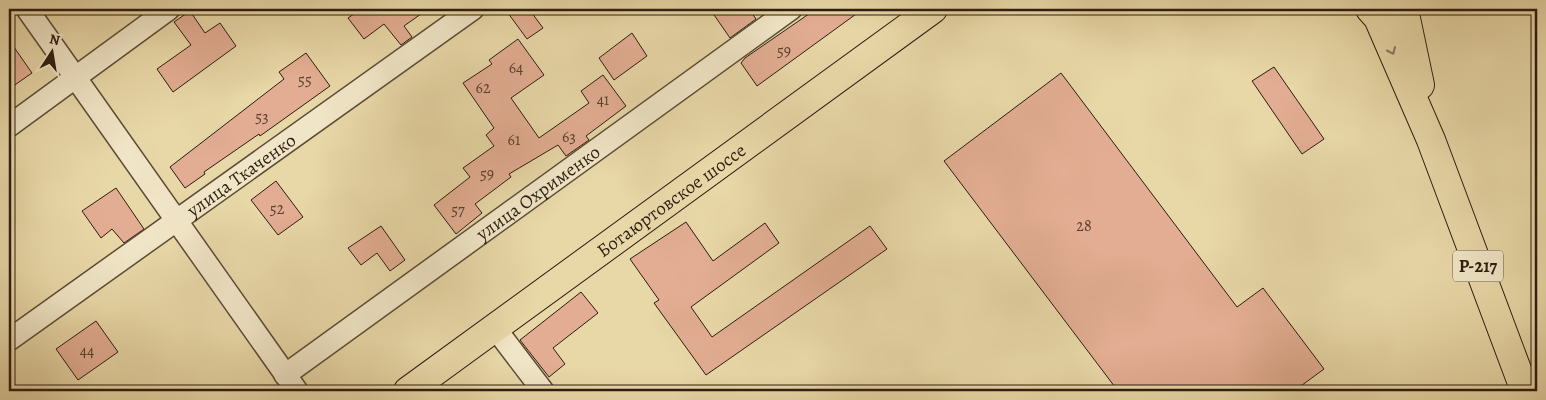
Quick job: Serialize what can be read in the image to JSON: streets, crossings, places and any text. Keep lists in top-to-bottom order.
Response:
{
  "streets": {
    "main road": ["Ботаюртовское шоссе", "Р-217"],
    "street": ["улица Ткаченко", "улица Охрименко"]
  },
  "house_numbers": [
    "59",
    "64",
    "55",
    "62",
    "41",
    "53",
    "63",
    "61",
    "59",
    "52",
    "57",
    "28",
    "44"
  ],
  "north": "top"
}
